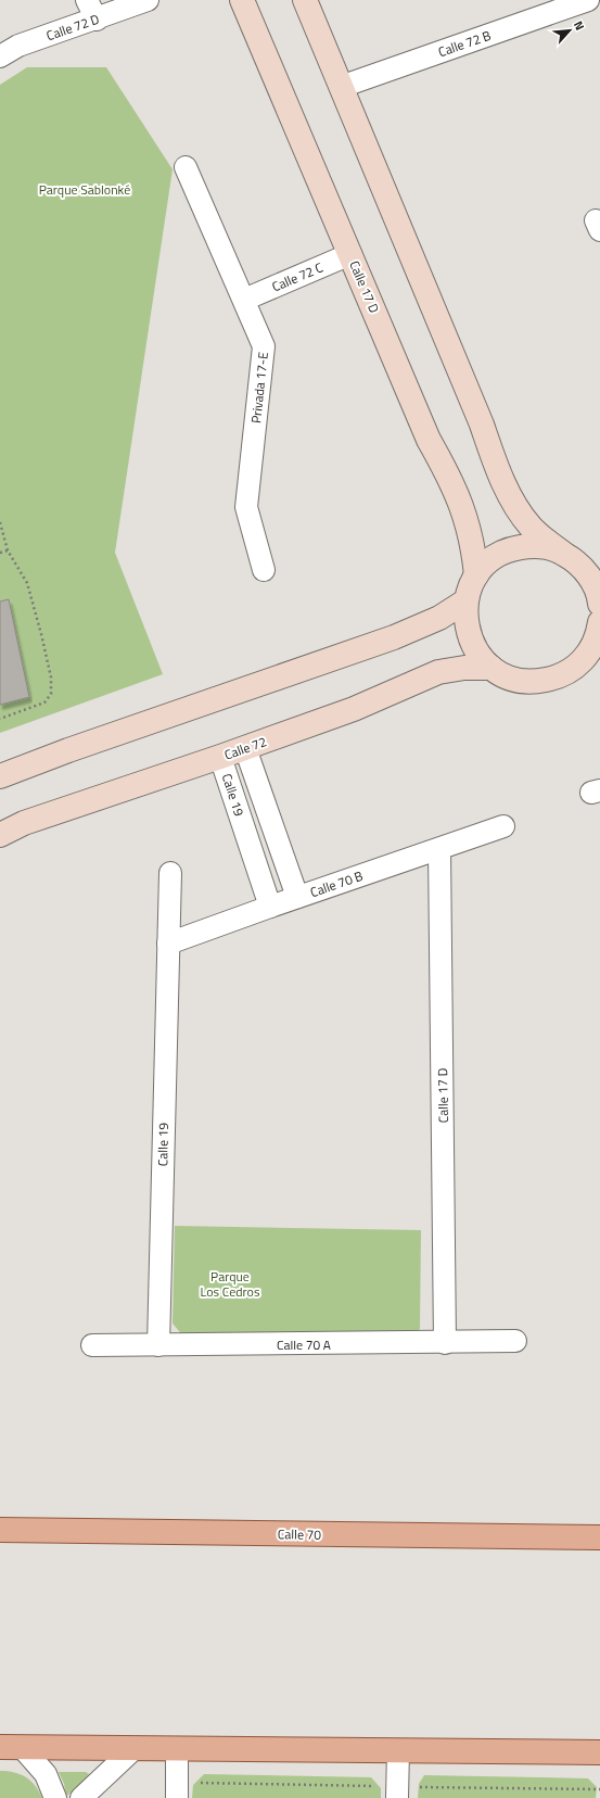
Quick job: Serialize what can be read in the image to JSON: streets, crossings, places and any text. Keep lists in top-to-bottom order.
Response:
{
  "streets": {
    "main road": ["Calle 17 D", "Calle 72", "Calle 70"],
    "street": [
      "Calle 72 D",
      "Calle 72 B",
      "Calle 72 C",
      "Privada 17-E",
      "Calle 19",
      "Calle 70 B",
      "Calle 70 A"
    ]
  },
  "crossings": [
    ["Calle 72 C", "Calle 17 D"],
    ["Calle 72 C", "Privada 17-E"],
    ["Calle 17 D", "Calle 70 B"],
    ["Calle 17 D", "Calle 70 A"],
    ["Calle 72", "Calle 19"],
    ["Calle 19", "Calle 70 B"],
    ["Calle 19", "Calle 70 A"]
  ],
  "parks": ["Parque Sablonké", "Parque Los Cedros"],
  "north": "top right"
}
